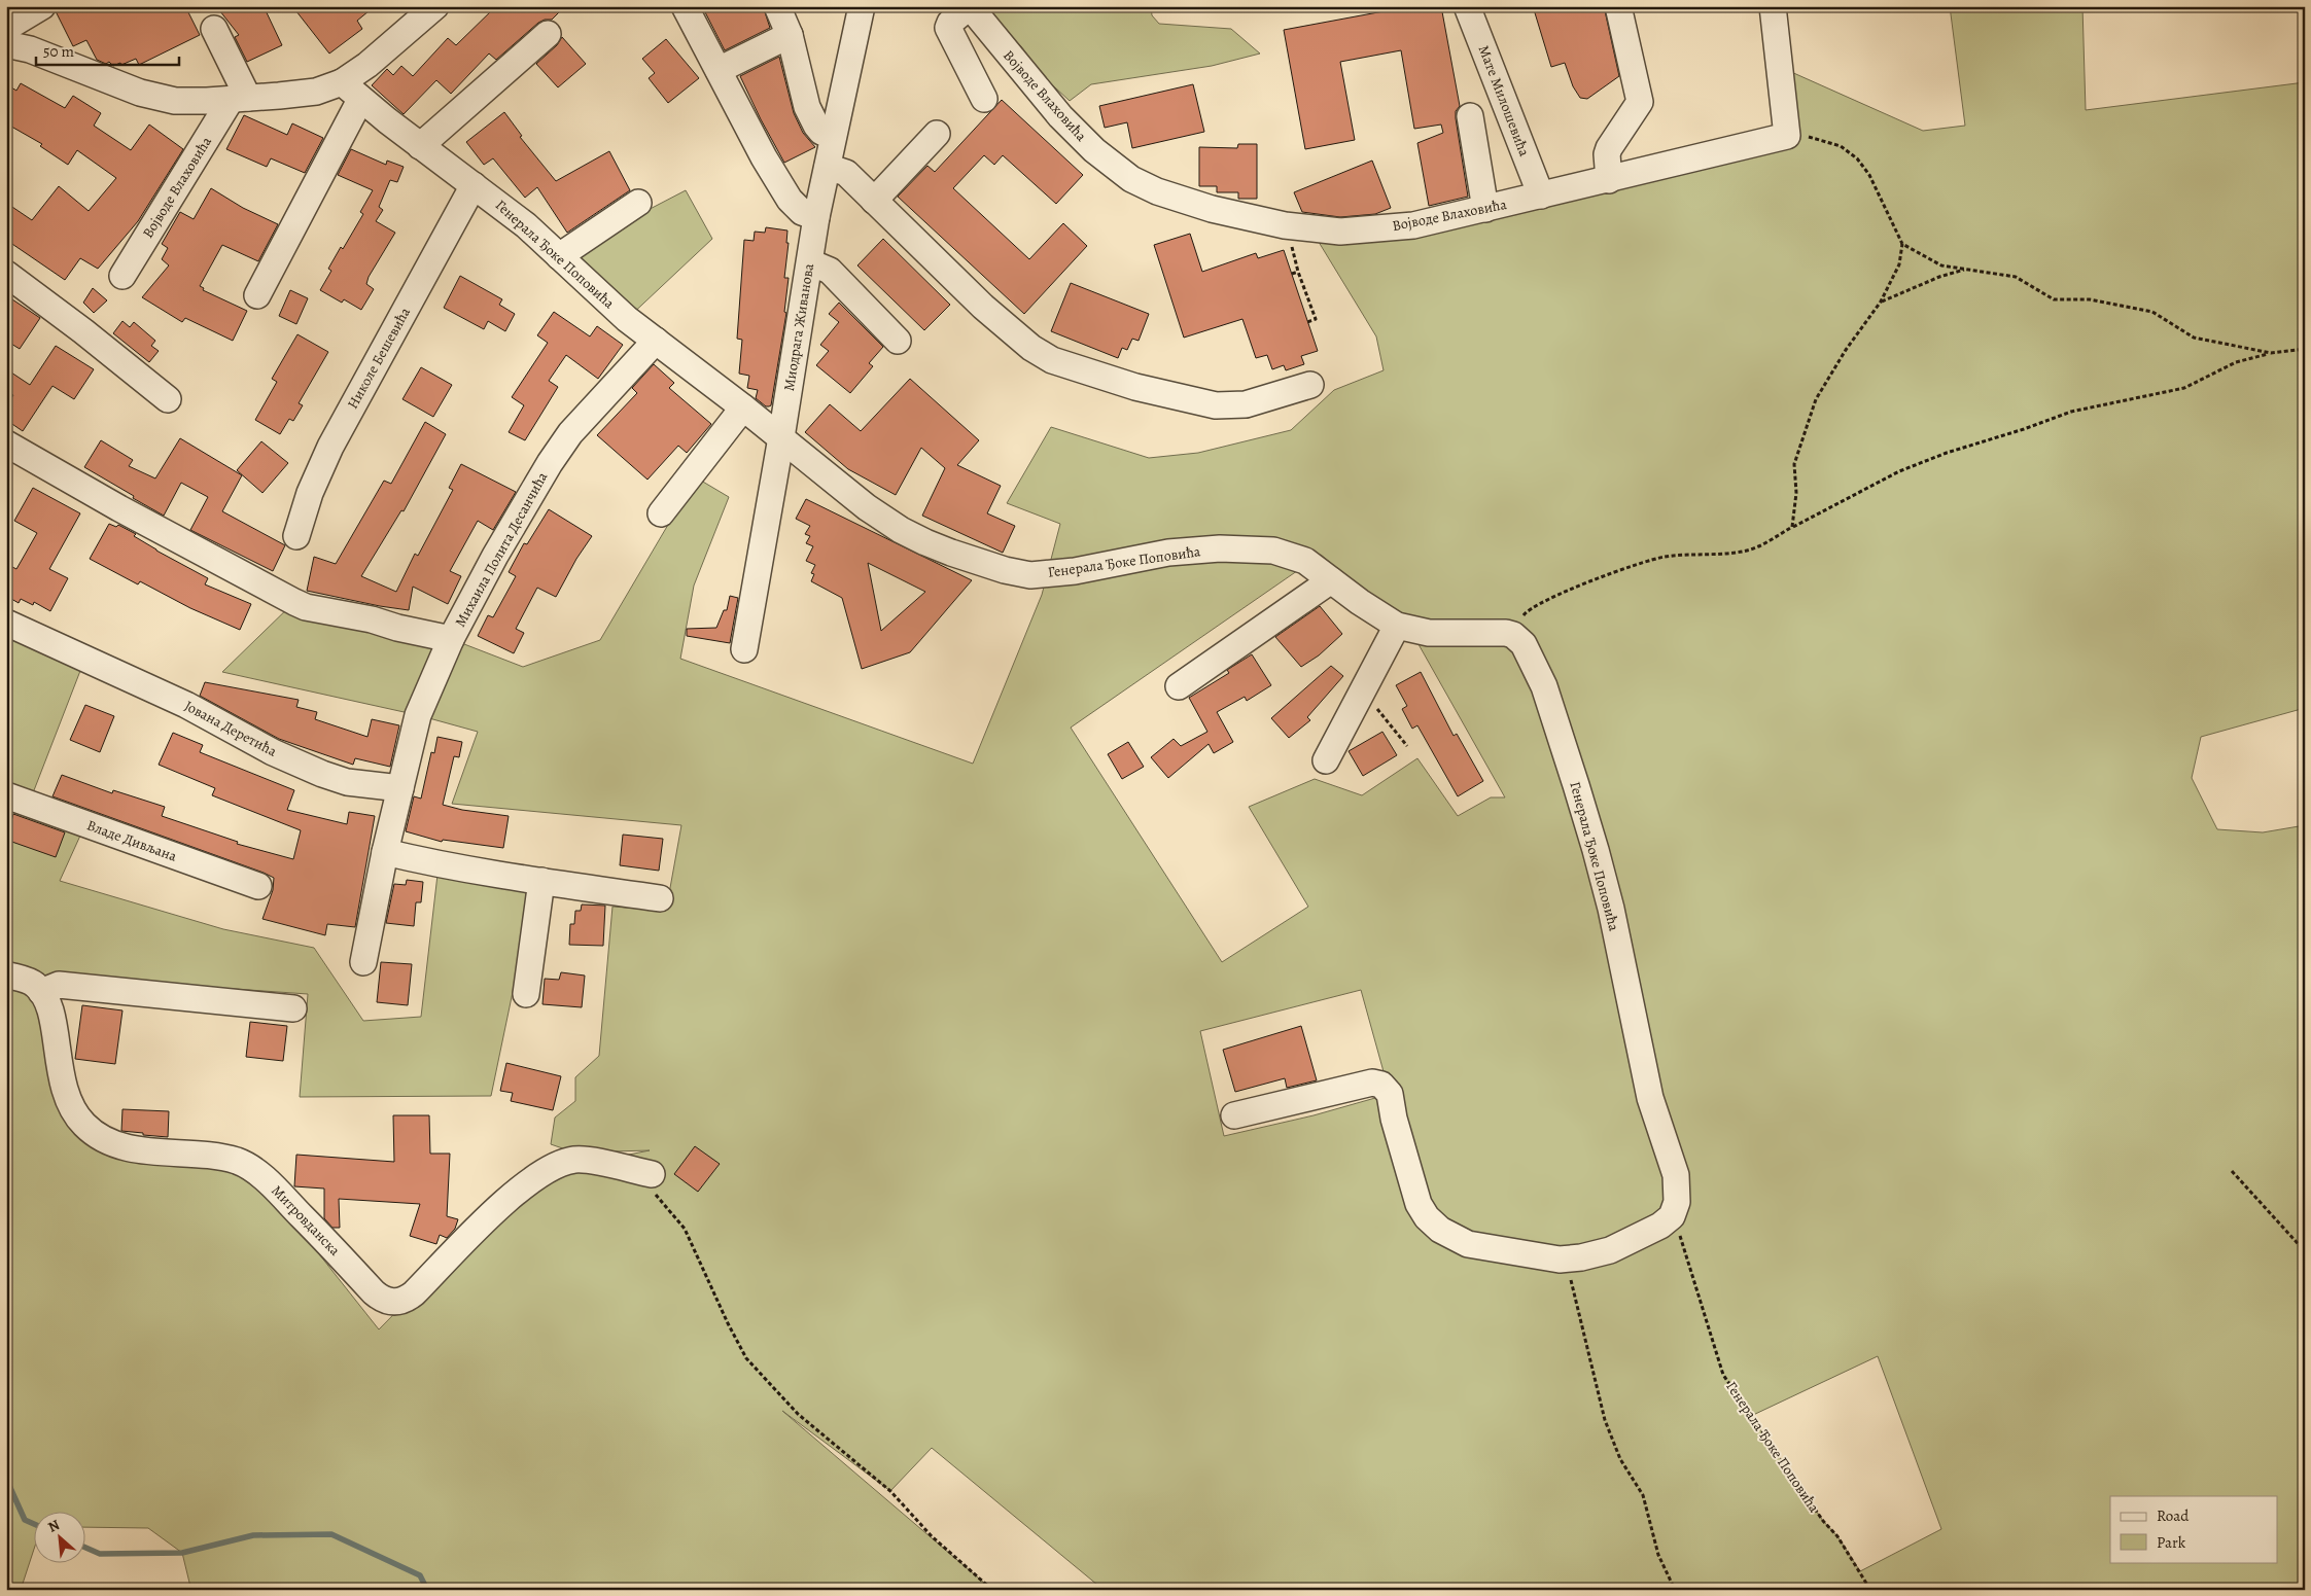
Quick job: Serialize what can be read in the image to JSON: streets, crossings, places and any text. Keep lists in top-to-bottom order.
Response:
{
  "streets": {
    "street": [
      "Војводе Влаховића",
      "Мате Милошевића",
      "Генерала Ђоке Поповића",
      "Миодрага Живанова",
      "Николе Бешевића",
      "Михаила Полита Десанчића",
      "Јована Деретића",
      "Владе Дивљана",
      "Митровданска"
    ]
  },
  "crossings": [
    ["Војводе Влаховића", "Мате Милошевића"],
    ["Генерала Ђоке Поповића", "Миодрага Живанова"],
    ["Генерала Ђоке Поповића", "Николе Бешевића"],
    ["Генерала Ђоке Поповића", "Михаила Полита Десанчића"],
    ["Михаила Полита Десанчића", "Јована Деретића"]
  ],
  "legend": ["Road", "Park"],
  "scale_bar": "50 m",
  "north": "top left"
}
